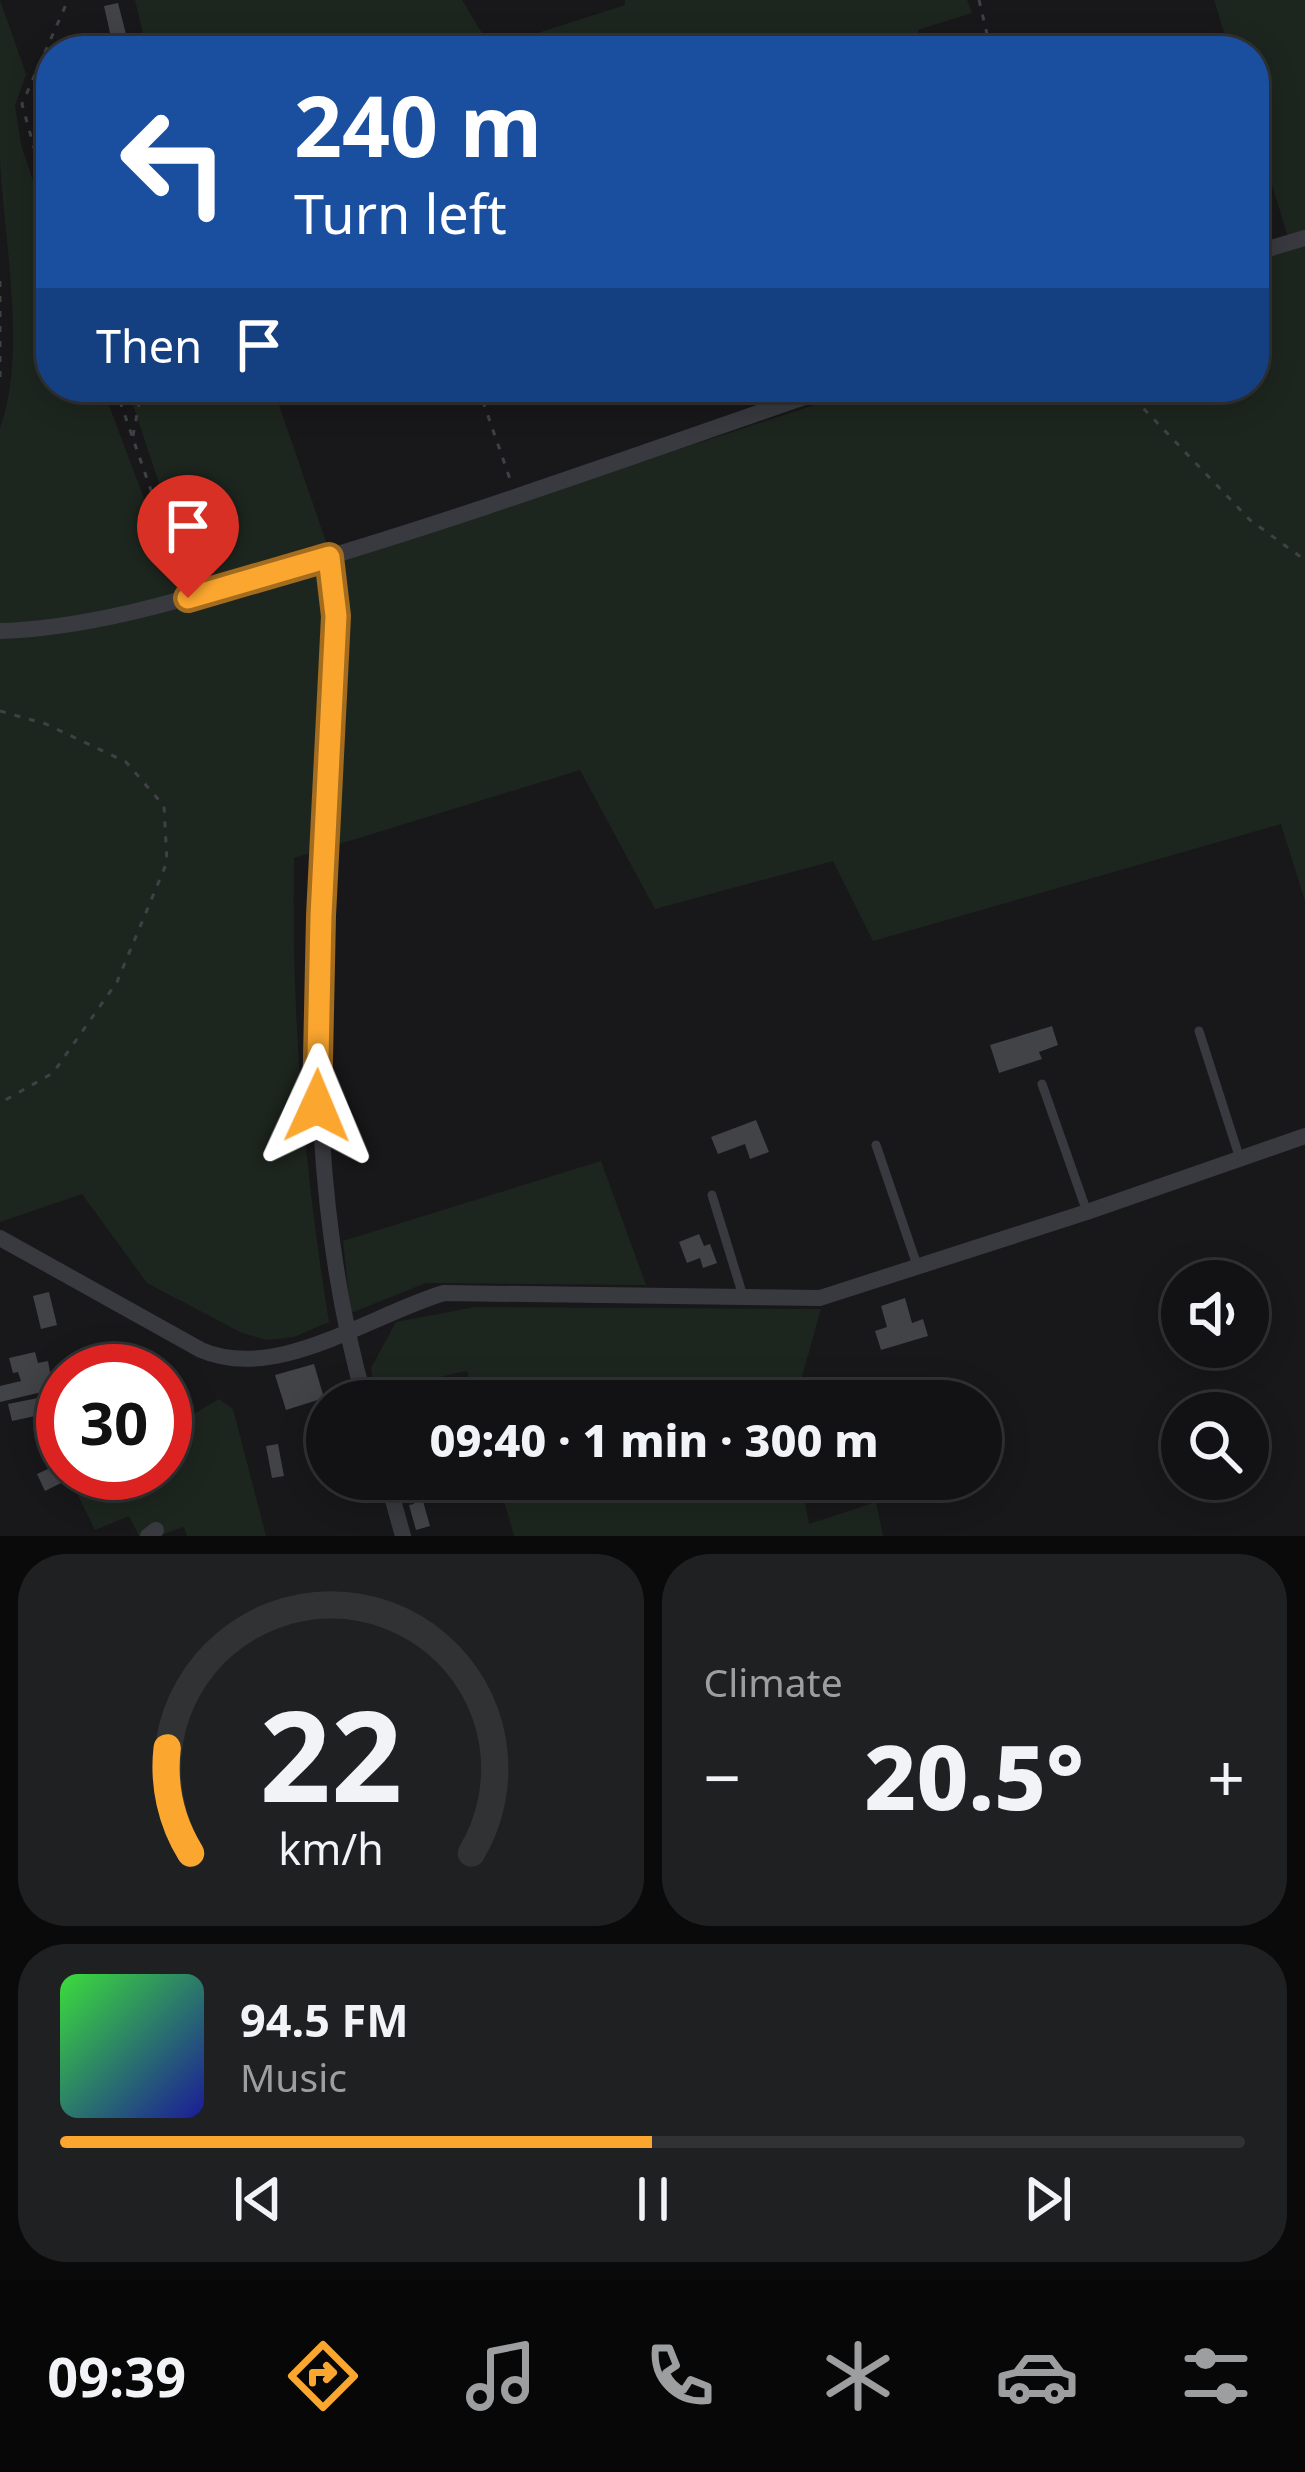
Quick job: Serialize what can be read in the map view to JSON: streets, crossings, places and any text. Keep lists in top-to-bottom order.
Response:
{
  "page": {
    "turn": ["240 m", "Turn left"],
    "then": "Then",
    "limit": "30",
    "trip": "09:40 · 1 min · 300 m",
    "tile": "Climate",
    "heat": ["−", "20.5°", "+"],
    "song": ["94.5 FM", "Music"],
    "tabs": "09:39",
    "gauge": ["22", "km/h"]
  }
}
